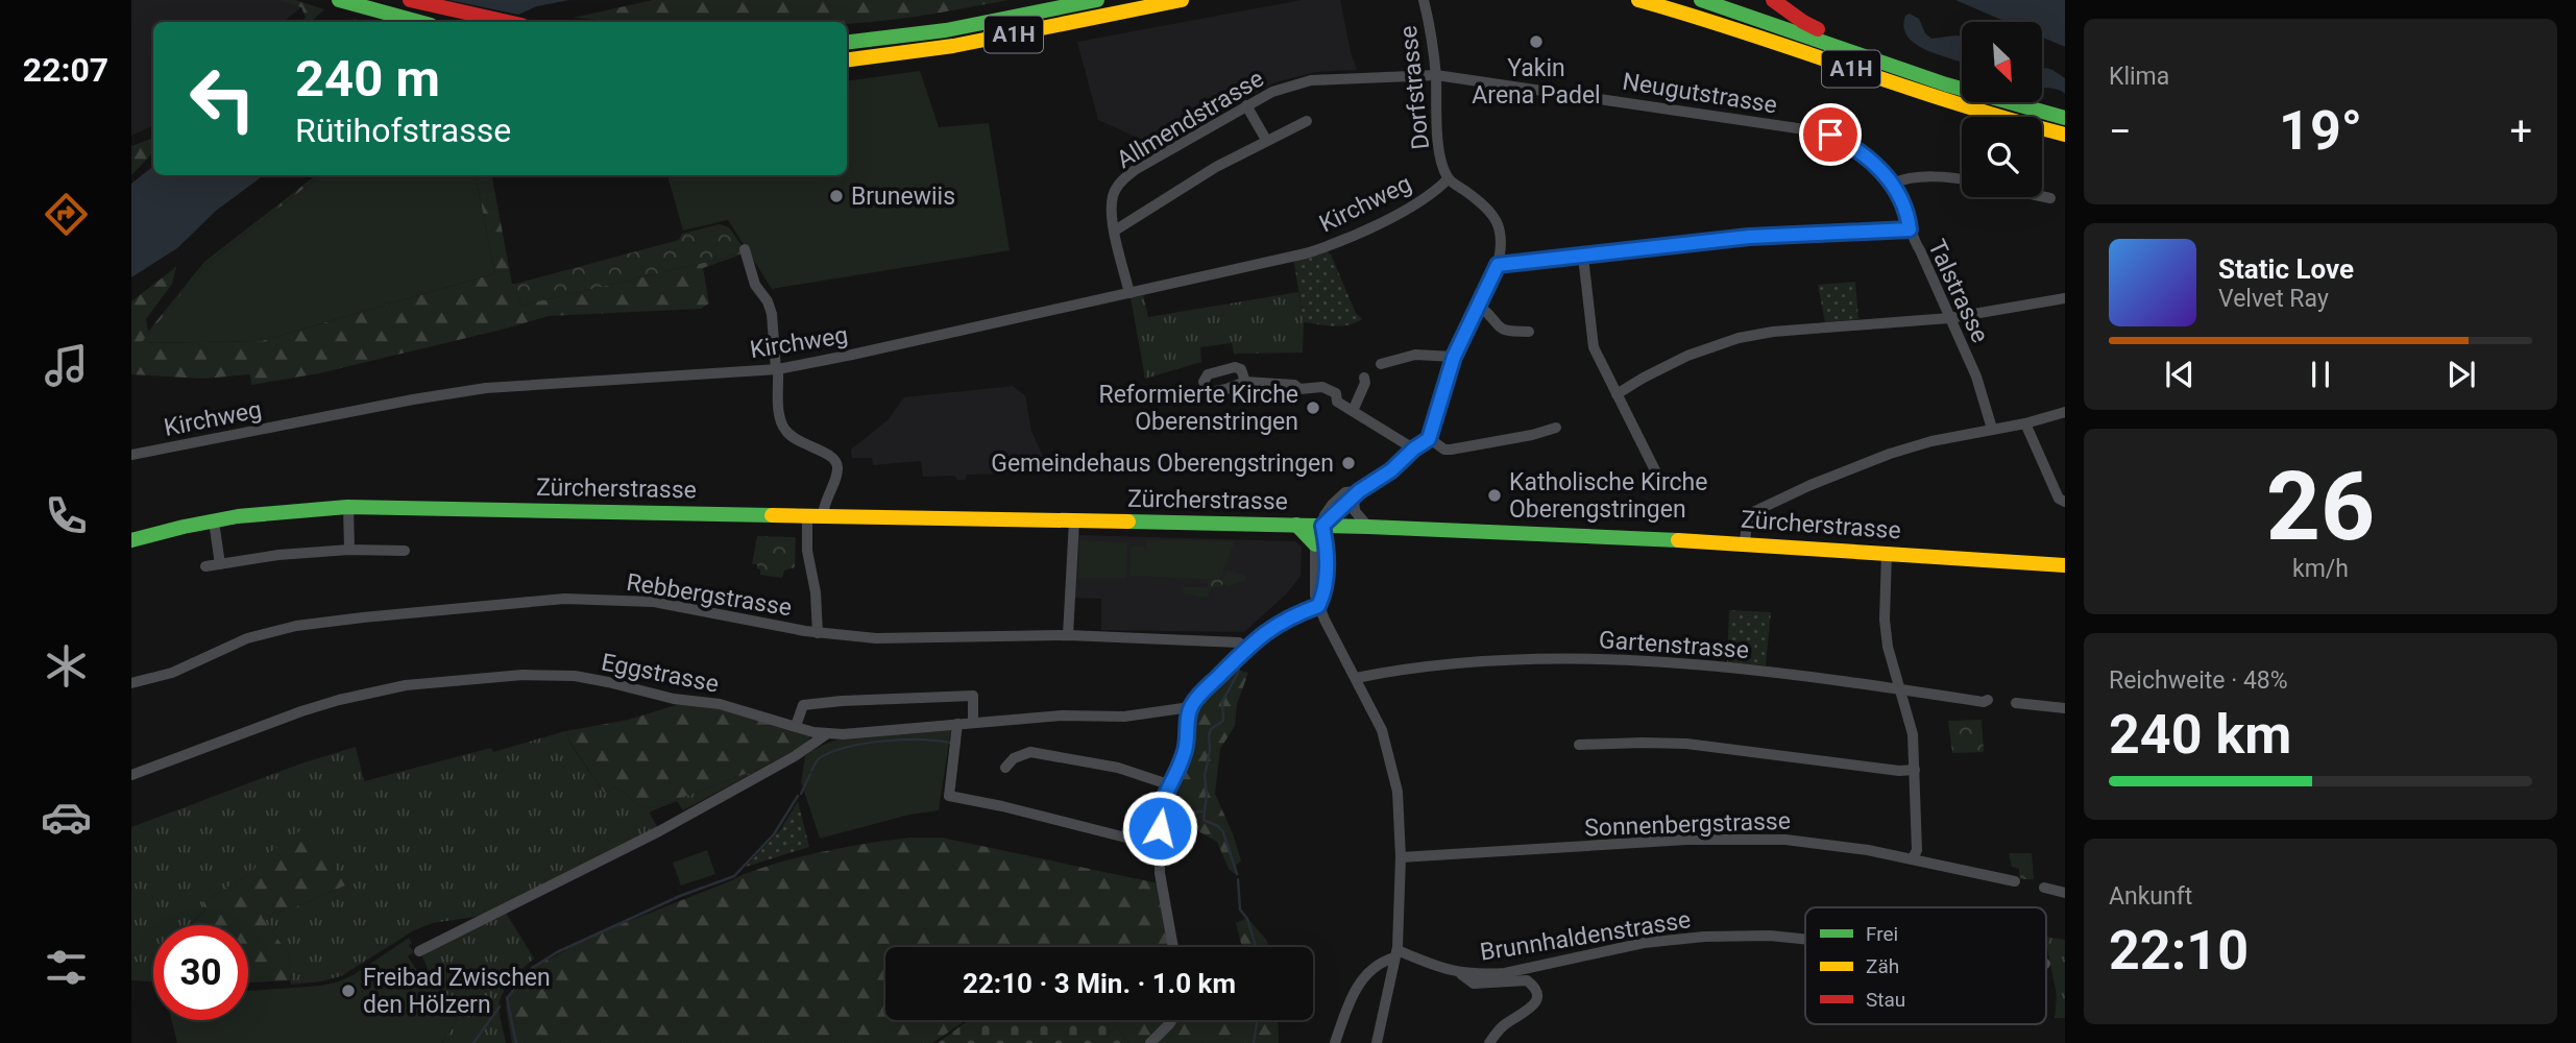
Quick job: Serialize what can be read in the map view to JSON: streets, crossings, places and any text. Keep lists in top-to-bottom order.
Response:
{
  "streets": {
    "main road": ["A1H", "Zürcherstrasse"],
    "street": [
      "Dorfstrasse",
      "Neugutstrasse",
      "Allmendstrasse",
      "Kirchweg",
      "Talstrasse",
      "Rebbergstrasse",
      "Gartenstrasse",
      "Eggstrasse",
      "Sonnenbergstrasse",
      "Brunnhaldenstrasse"
    ]
  },
  "crossings": [
    ["Dorfstrasse", "Neugutstrasse"],
    ["Dorfstrasse", "Allmendstrasse"],
    ["Dorfstrasse", "Kirchweg"],
    ["Dorfstrasse", "Talstrasse"],
    ["Neugutstrasse", "Allmendstrasse"],
    ["Neugutstrasse", "Talstrasse"],
    ["Allmendstrasse", "Kirchweg"]
  ],
  "places": [
    "Yakin Arena Padel",
    "Brunewiis",
    "Reformierte Kirche Oberenstringen",
    "Gemeindehaus Oberengstringen",
    "Katholische Kirche Oberengstringen",
    "Freibad Zwischen den Hölzern"
  ],
  "legend": ["Frei", "Zäh", "Stau"],
  "north": "bottom right",
  "page": {
    "tabs": "22:07",
    "tile": [
      "Klima",
      ["26", "km/h"],
      ["Reichweite · 48%", "240 km"],
      ["Ankunft", "22:10"]
    ],
    "turn": ["240 m", "Rütihofstrasse"],
    "heat": ["−", "19°", "+"],
    "song": ["Static Love", "Velvet Ray"],
    "limit": "30",
    "trip": "22:10 · 3 Min. · 1.0 km"
  }
}
